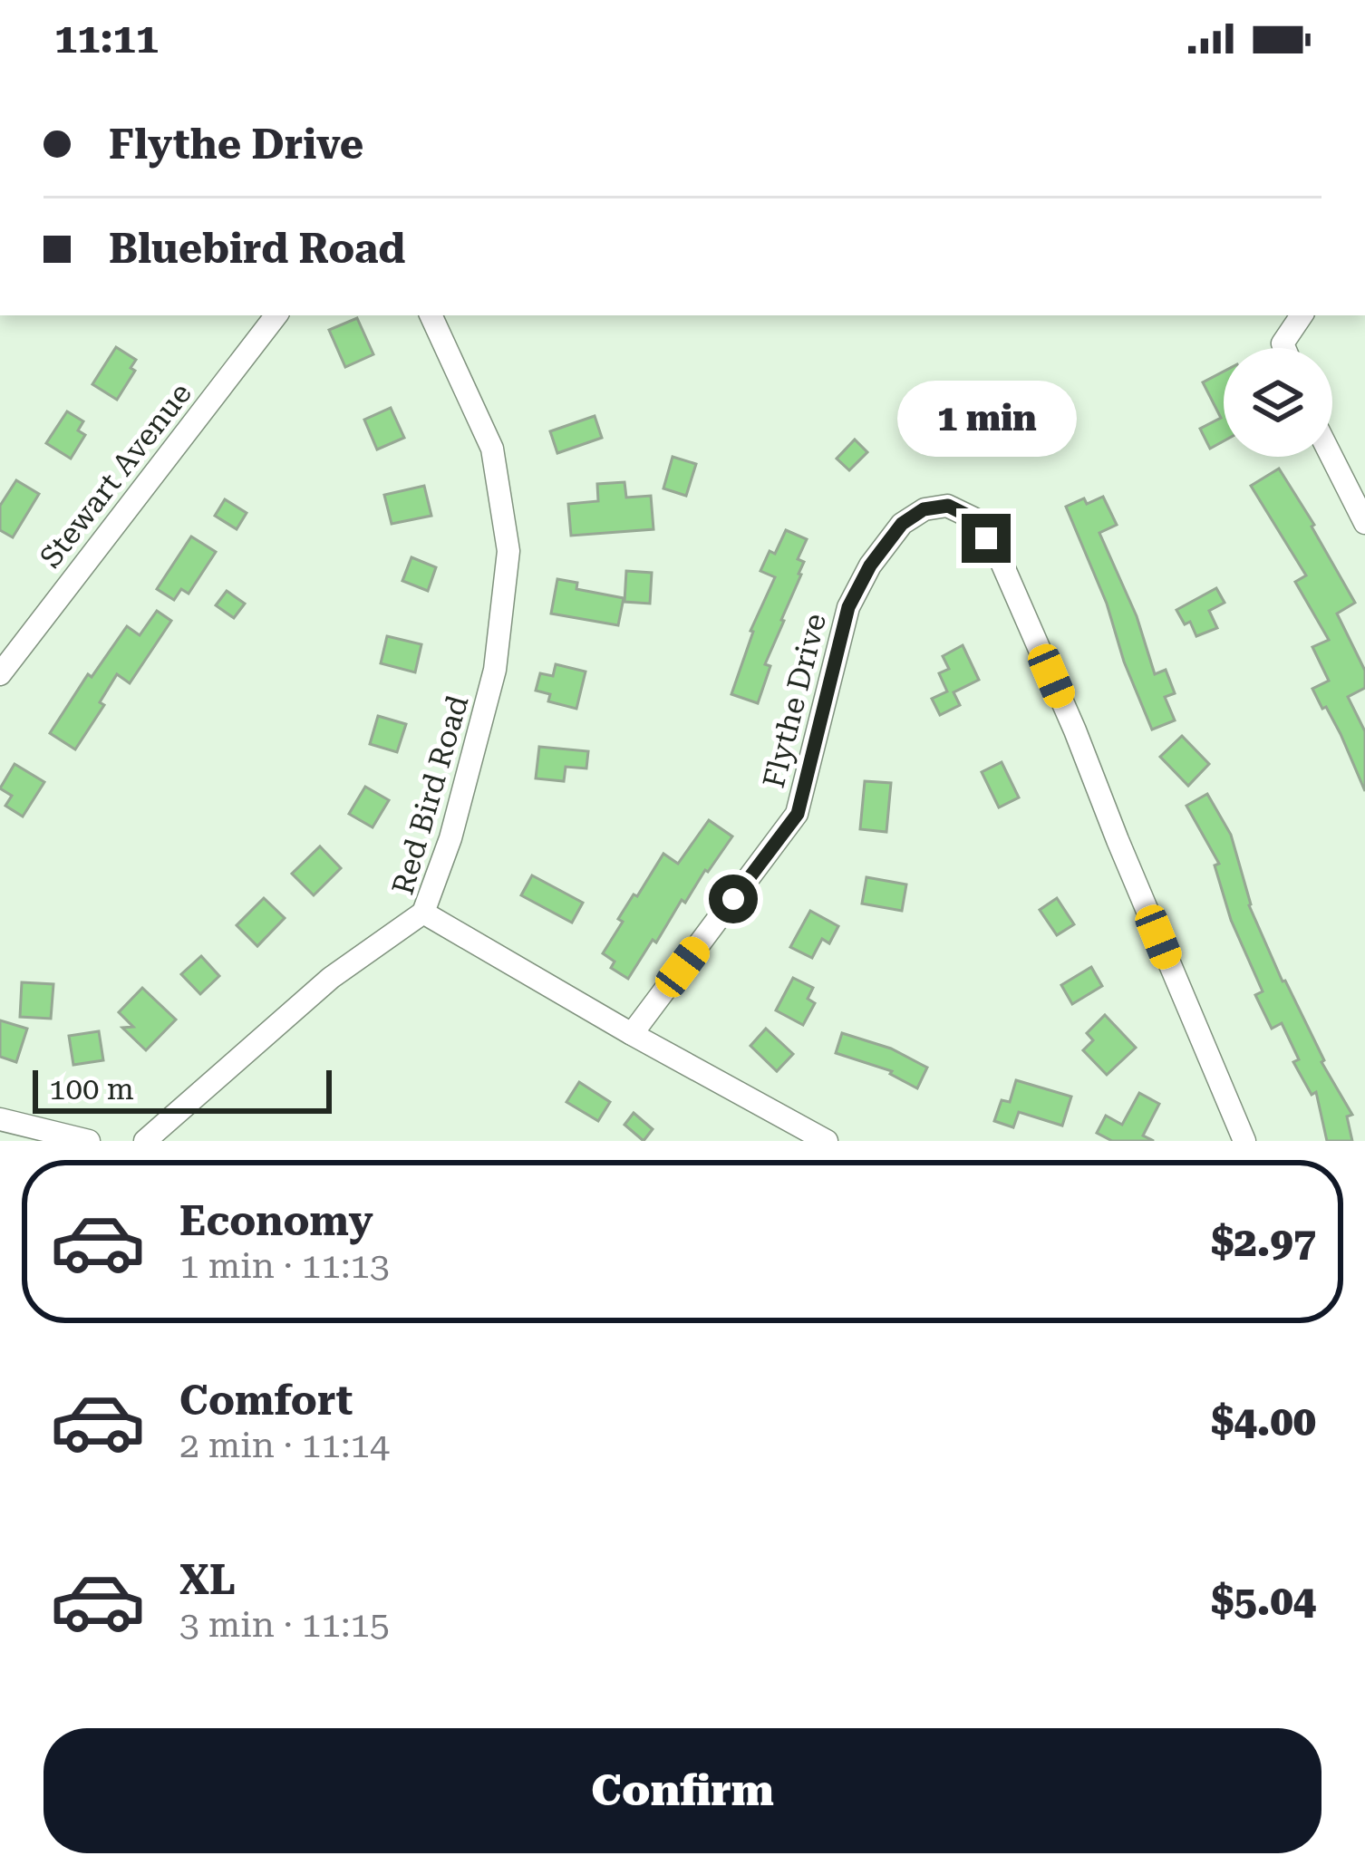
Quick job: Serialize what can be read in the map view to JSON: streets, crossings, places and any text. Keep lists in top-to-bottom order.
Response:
{
  "streets": {
    "street": ["Stewart Avenue", "Flythe Drive", "Red Bird Road"]
  },
  "crossings": [
    ["Flythe Drive", "Red Bird Road"]
  ],
  "scale_bar": "100 m",
  "page": {
    "status": "11:11",
    "banner": ["Flythe Drive", "Bluebird Road"],
    "bubble": "1 min",
    "scale": "100 m",
    "list": [
      {
        "name": "Economy",
        "note": "1 min · 11:13",
        "value": "$2.97"
      },
      {
        "name": "Comfort",
        "note": "2 min · 11:14",
        "value": "$4.00"
      },
      {
        "name": "XL",
        "note": "3 min · 11:15",
        "value": "$5.04"
      }
    ],
    "buttons": "Confirm"
  }
}
